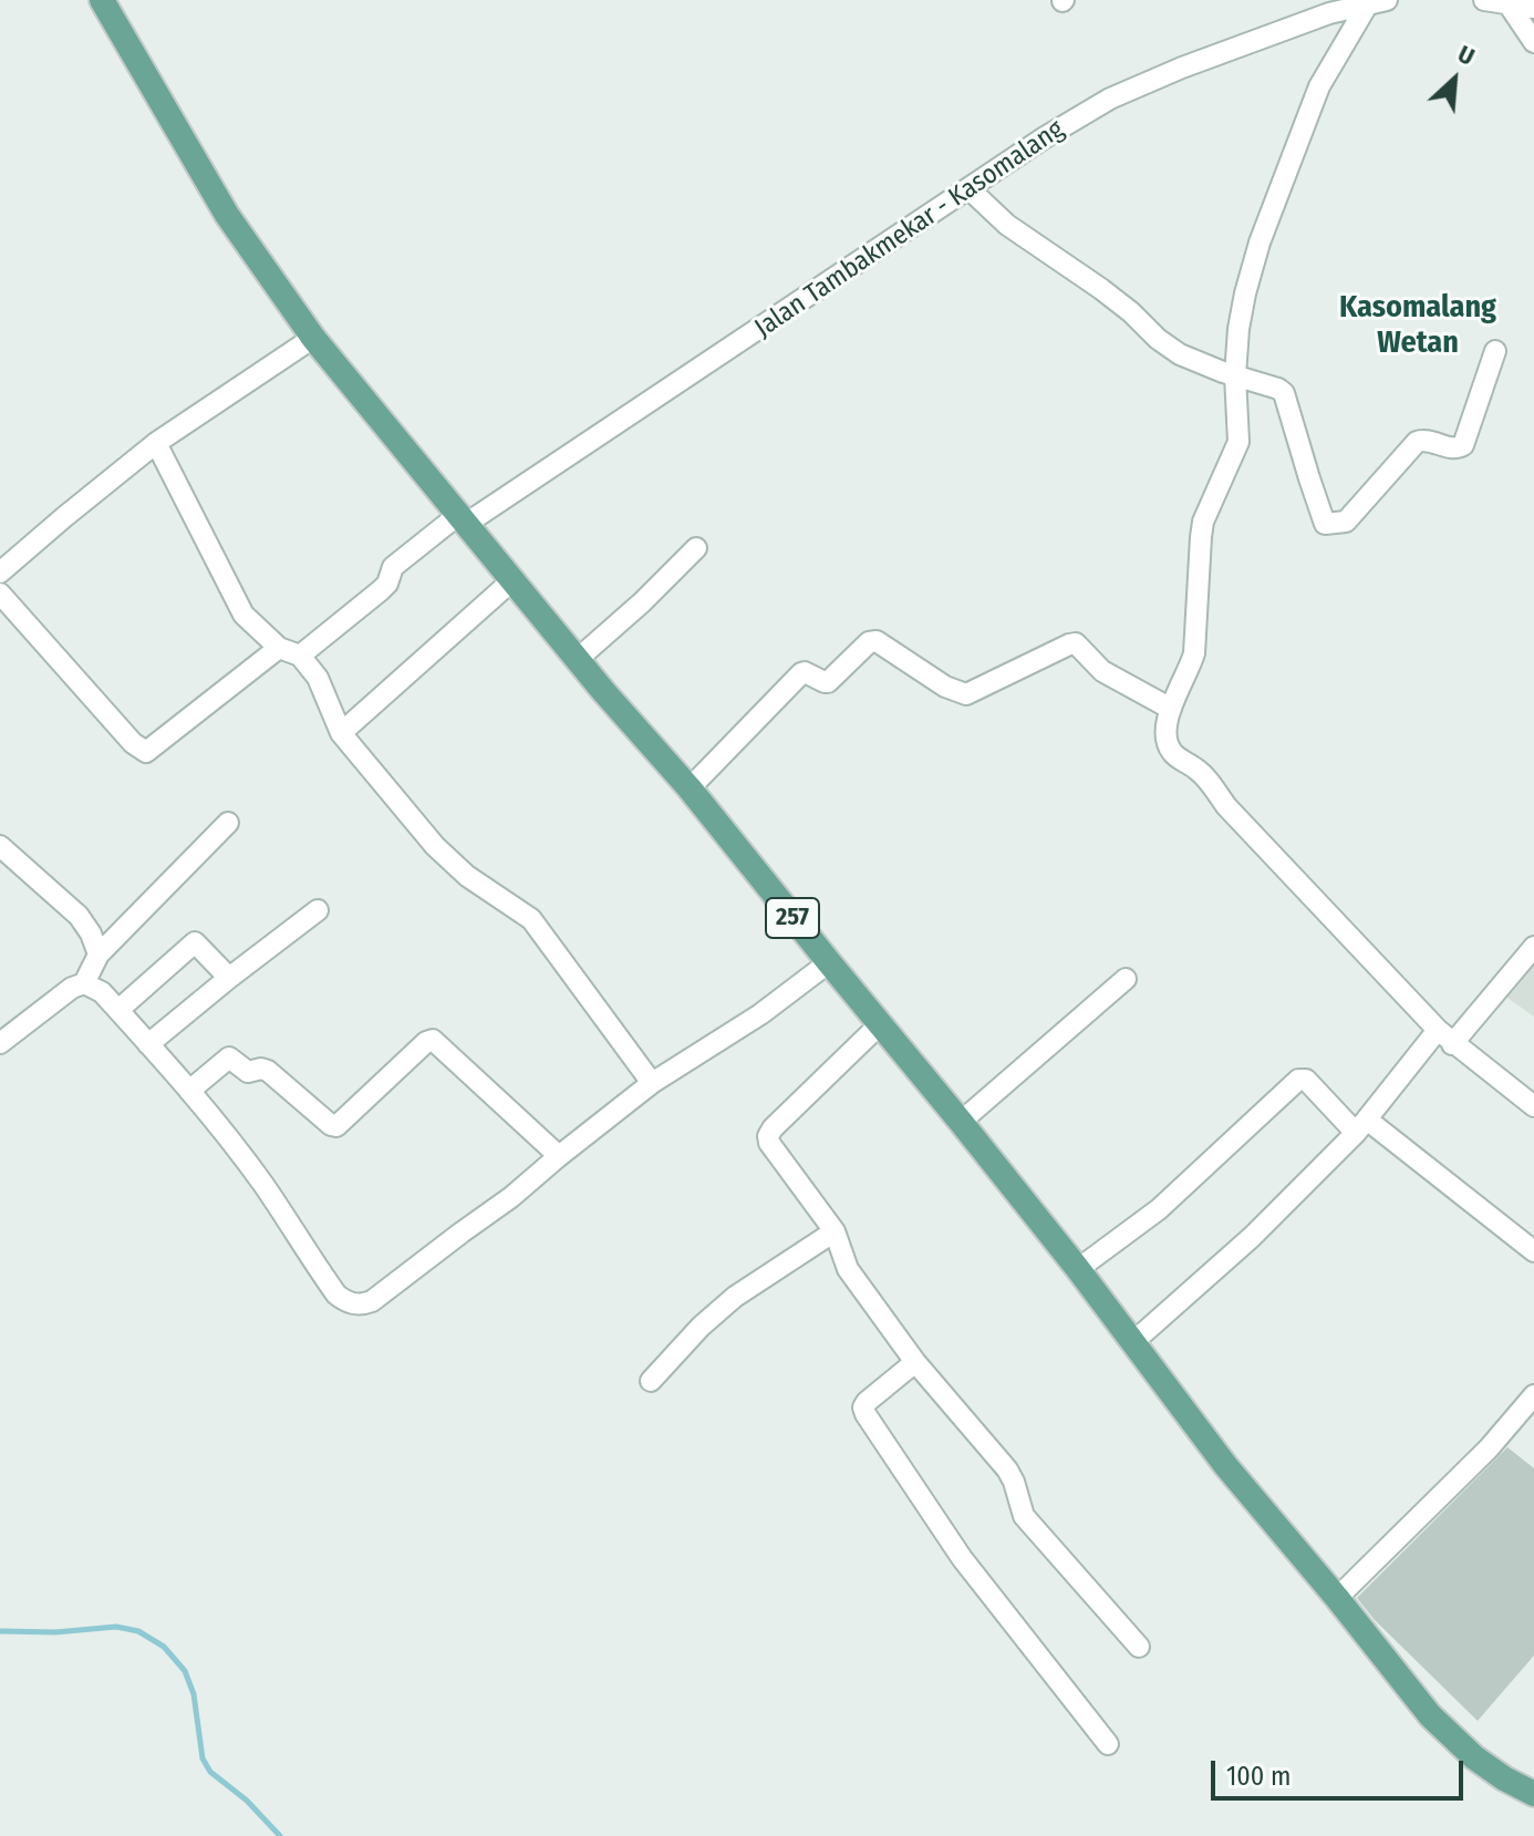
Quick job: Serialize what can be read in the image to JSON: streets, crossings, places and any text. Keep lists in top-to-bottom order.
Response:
{
  "streets": {
    "main road": ["257"],
    "street": ["Jalan Tambakmekar - Kasomalang"]
  },
  "crossings": [
    ["Jalan Tambakmekar - Kasomalang", "257"]
  ],
  "districts": ["Kasomalang Wetan"],
  "scale_bar": "100 m",
  "north": "top right"
}
